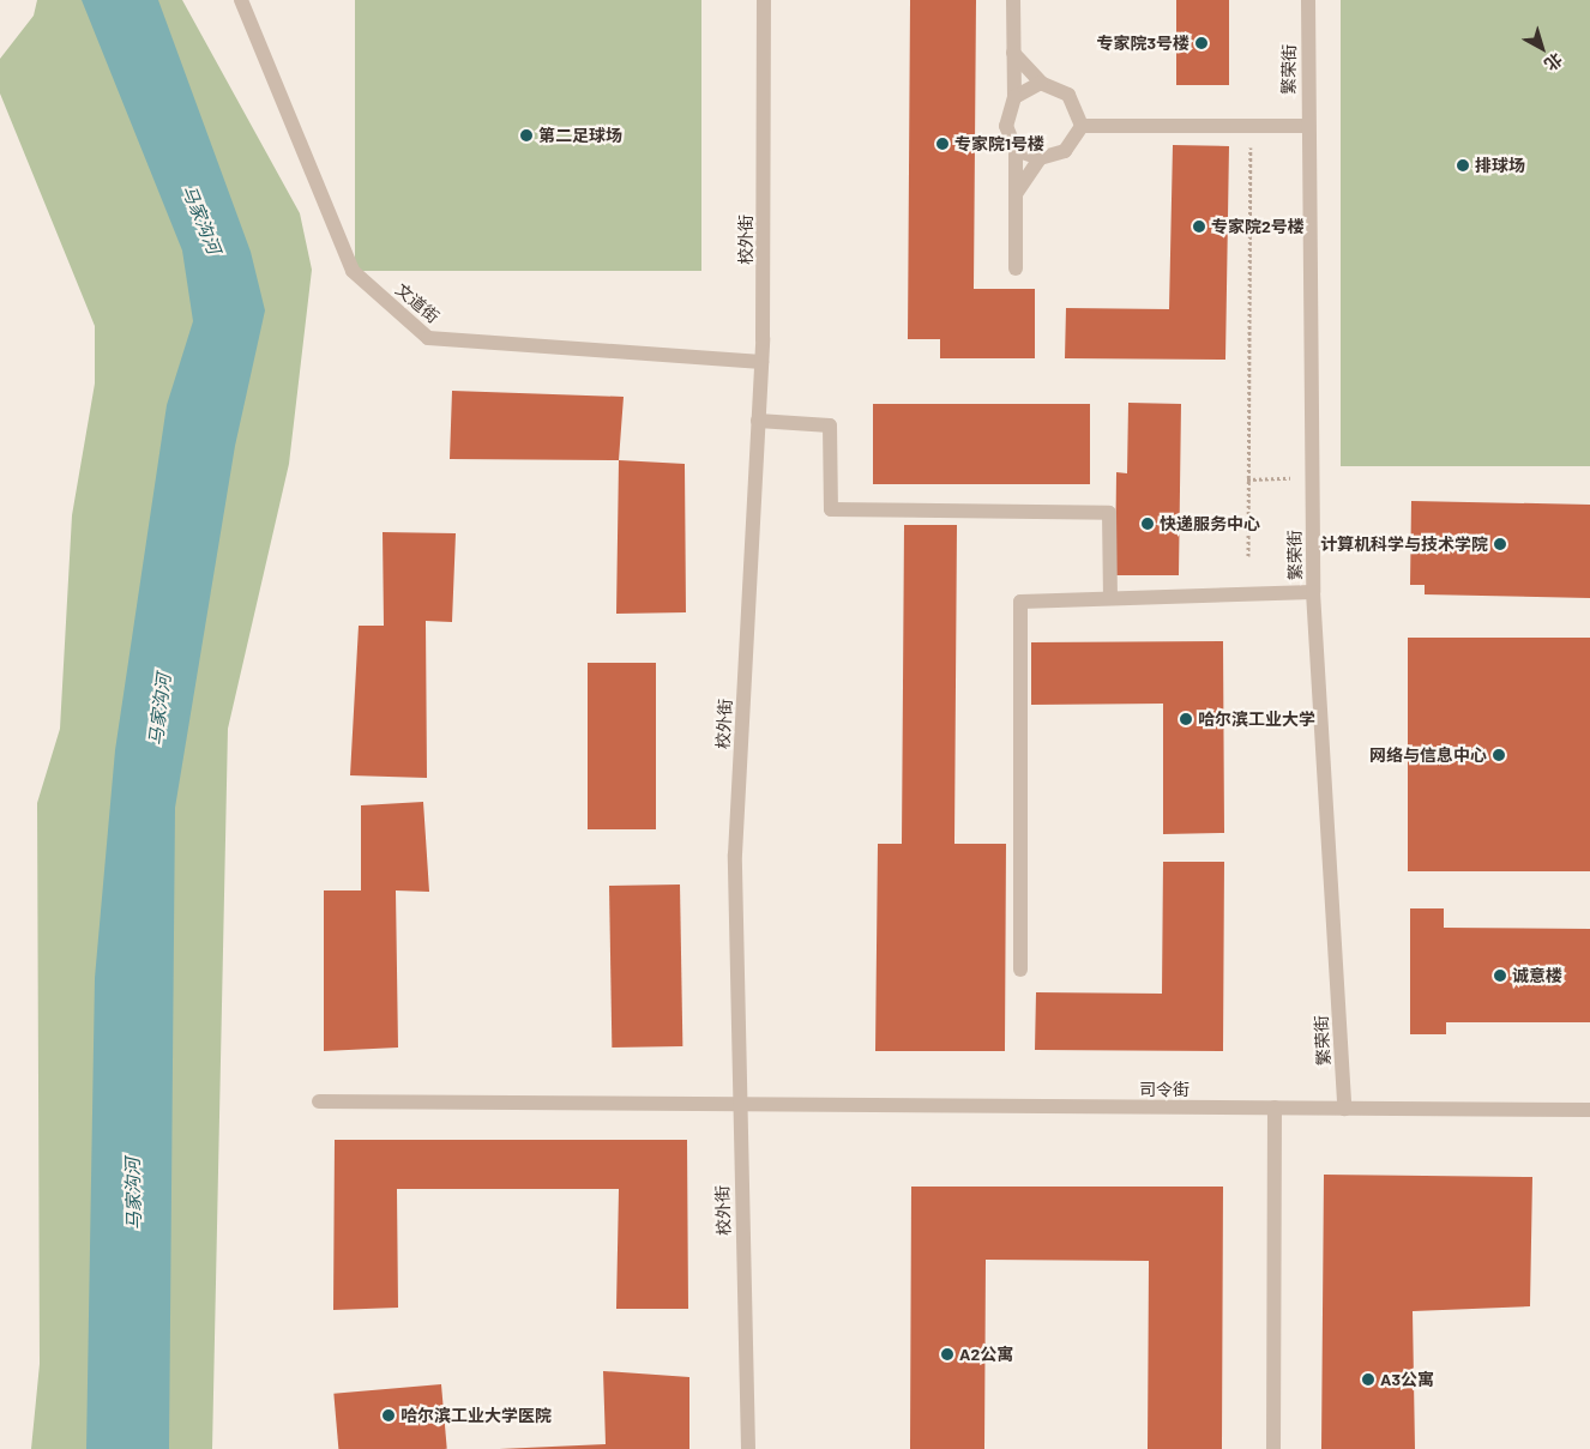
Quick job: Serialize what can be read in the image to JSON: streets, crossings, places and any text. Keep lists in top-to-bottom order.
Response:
{
  "streets": {
    "street": [
      "繁荣街",
      "校外街",
      "文道街",
      "司令街"
    ]
  },
  "crossings": [
    ["繁荣街", "司令街"],
    ["校外街", "文道街"],
    ["校外街", "司令街"]
  ],
  "water": ["马家沟河"],
  "places": [
    "专家院3号楼",
    "第二足球场",
    "专家院1号楼",
    "排球场",
    "专家院2号楼",
    "快递服务中心",
    "计算机科学与技术学院",
    "哈尔滨工业大学",
    "网络与信息中心",
    "诚意楼",
    "A2公寓",
    "A3公寓",
    "哈尔滨工业大学医院"
  ],
  "north": "bottom right"
}
